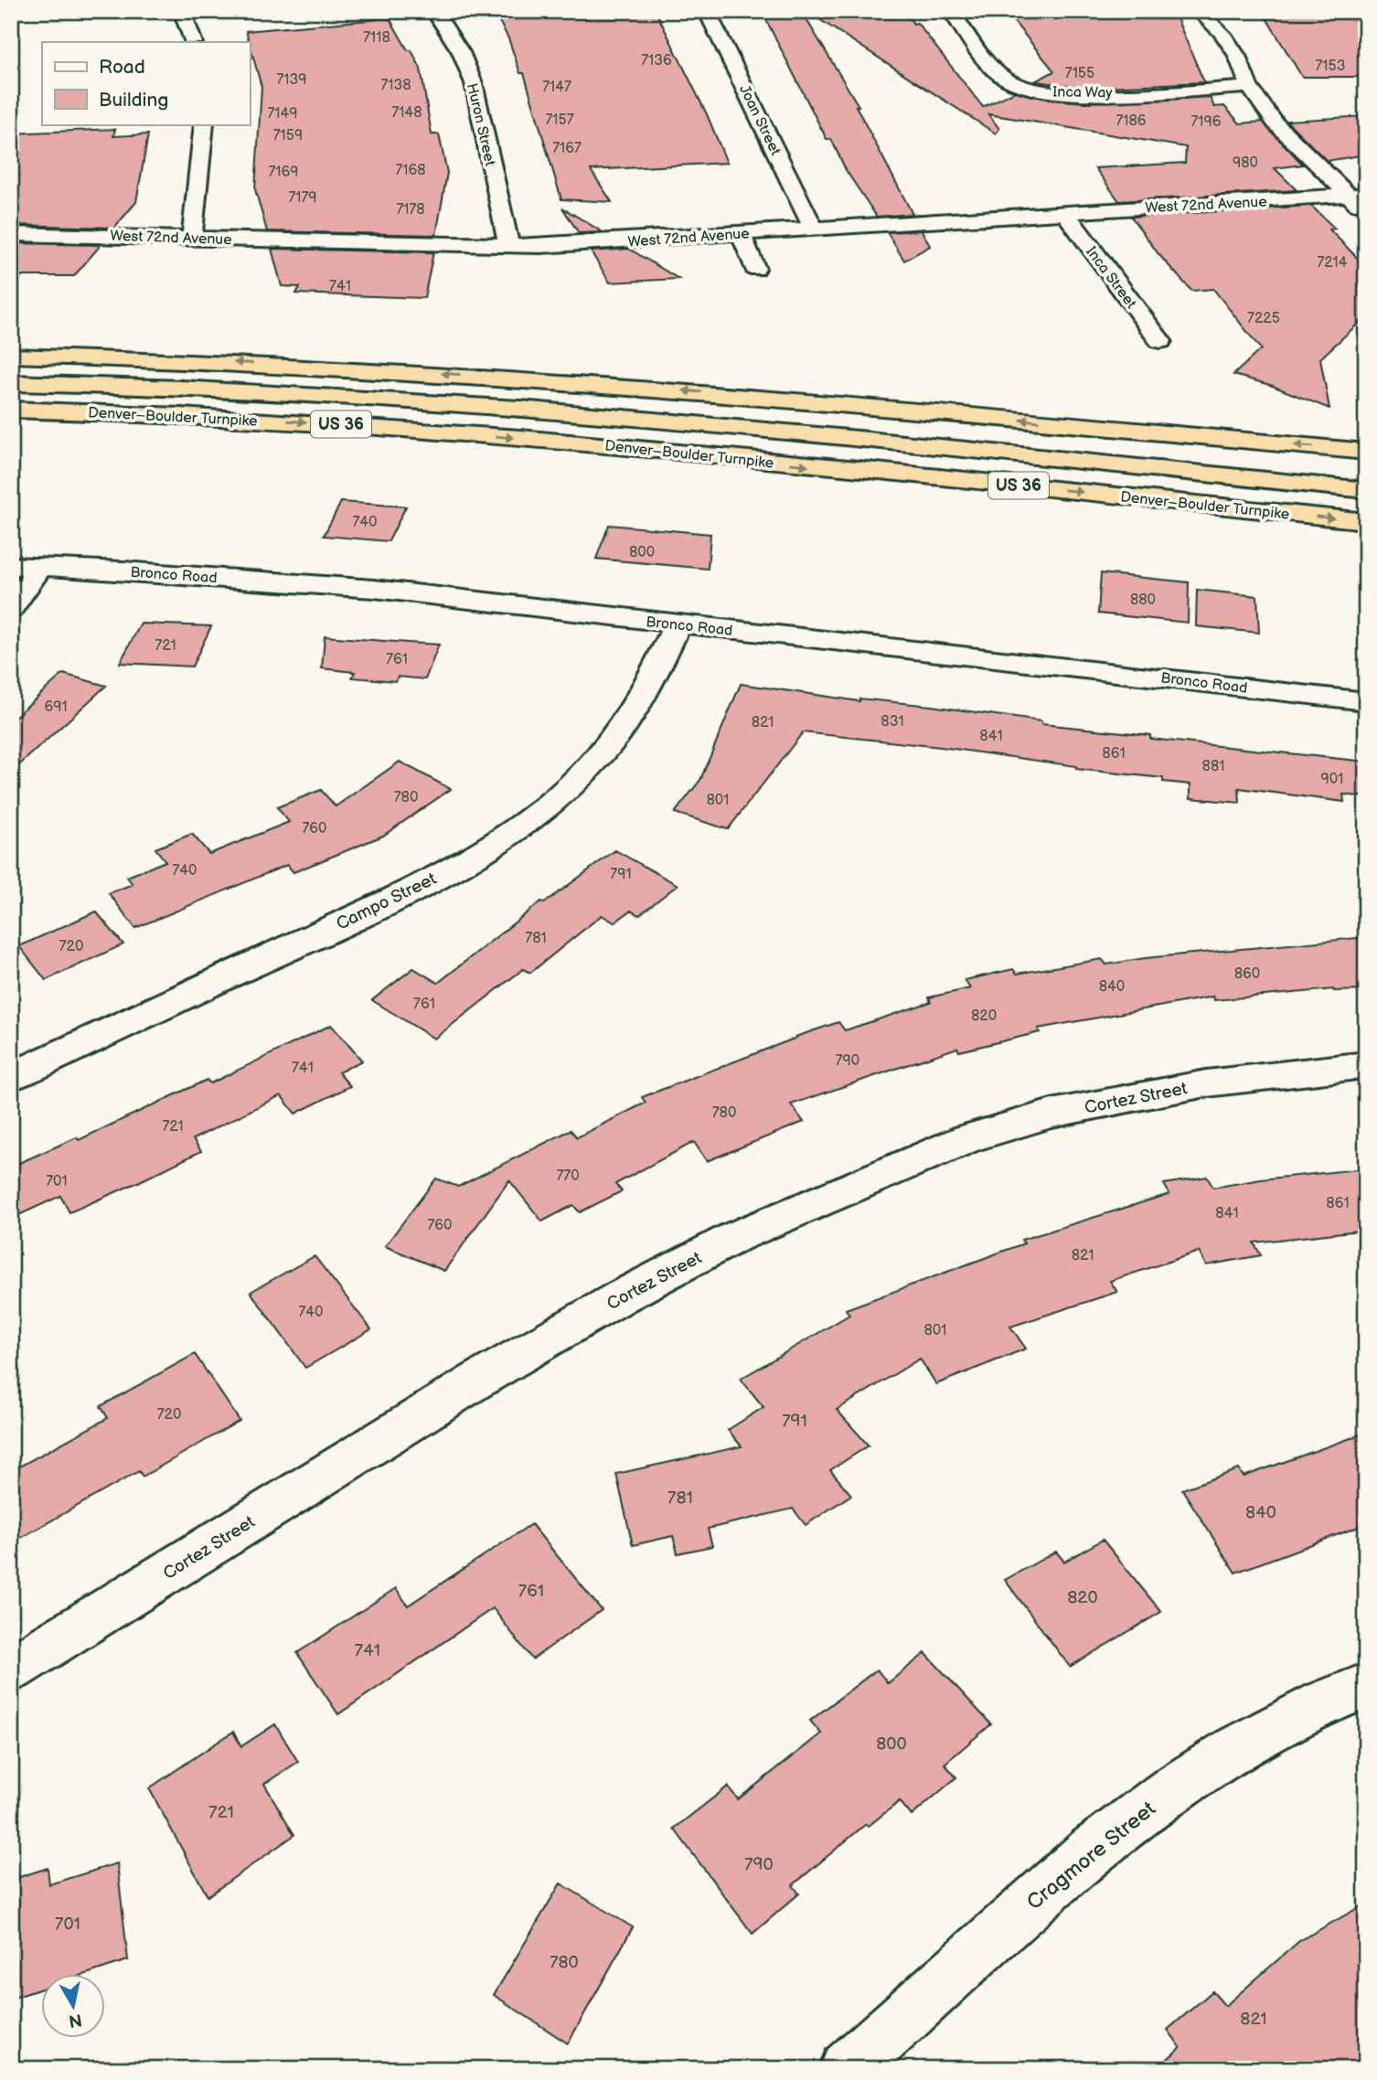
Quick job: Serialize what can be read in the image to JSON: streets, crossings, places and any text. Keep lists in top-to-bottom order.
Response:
{
  "streets": {
    "highway": ["Denver–Boulder Turnpike", "US 36"],
    "street": [
      "Inca Way",
      "Joan Street",
      "Huron Street",
      "West 72nd Avenue",
      "Inca Street",
      "Bronco Road",
      "Campo Street",
      "Cortez Street",
      "Cragmore Street"
    ]
  },
  "crossings": [
    ["Joan Street", "West 72nd Avenue"],
    ["Huron Street", "West 72nd Avenue"],
    ["West 72nd Avenue", "Inca Street"],
    ["Bronco Road", "Campo Street"]
  ],
  "house_numbers": [
    "7118",
    "7136",
    "7153",
    "7155",
    "7139",
    "7138",
    "7147",
    "7148",
    "7149",
    "7157",
    "7186",
    "7196",
    "7159",
    "7167",
    "980",
    "7168",
    "7169",
    "7179",
    "7178",
    "7214",
    "741",
    "7225",
    "740",
    "800",
    "880",
    "721",
    "761",
    "691",
    "831",
    "821",
    "841",
    "861",
    "881",
    "901",
    "780",
    "801",
    "760",
    "740",
    "791",
    "781",
    "720",
    "860",
    "840",
    "761",
    "820",
    "790",
    "741",
    "780",
    "721",
    "770",
    "701",
    "861",
    "841",
    "760",
    "821",
    "740",
    "801",
    "720",
    "791",
    "781",
    "840",
    "761",
    "820",
    "741",
    "800",
    "721",
    "790",
    "701",
    "780",
    "821"
  ],
  "legend": ["Road", "Building"],
  "north": "bottom"
}
